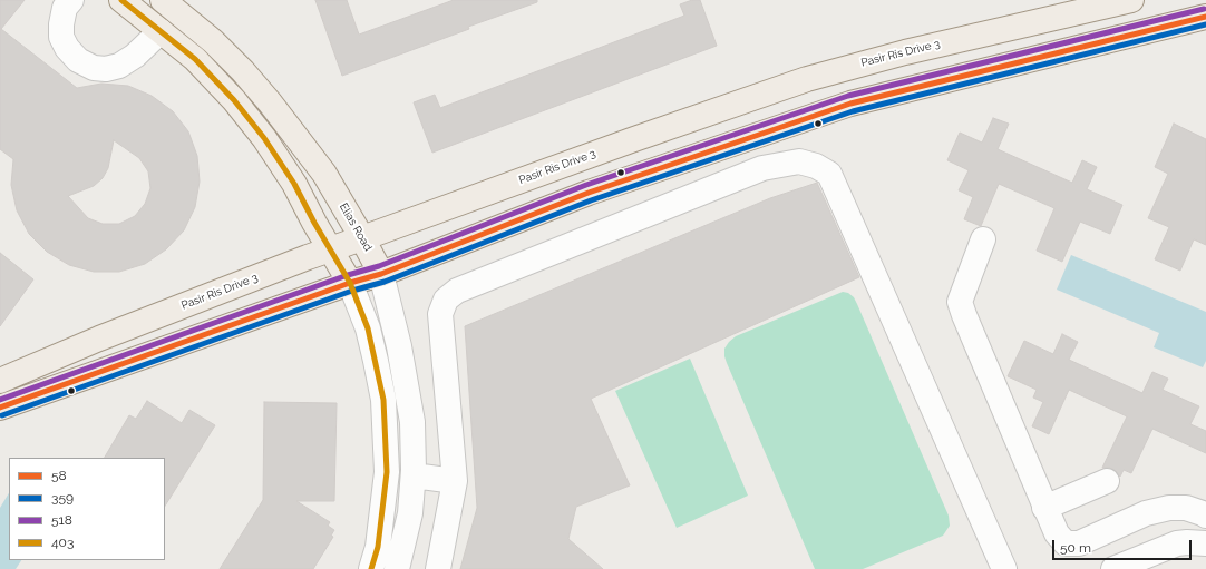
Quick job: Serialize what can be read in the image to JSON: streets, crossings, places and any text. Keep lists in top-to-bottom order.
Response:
{
  "streets": {
    "main road": ["Pasir Ris Drive 3", "Elias Road"]
  },
  "crossings": [
    ["Pasir Ris Drive 3", "Elias Road"]
  ],
  "lines": [
    "transit line 403",
    "transit line 518",
    "transit line 58",
    "transit line 359"
  ],
  "legend": [
    "58",
    "359",
    "518",
    "403"
  ],
  "scale_bar": "50 m"
}
